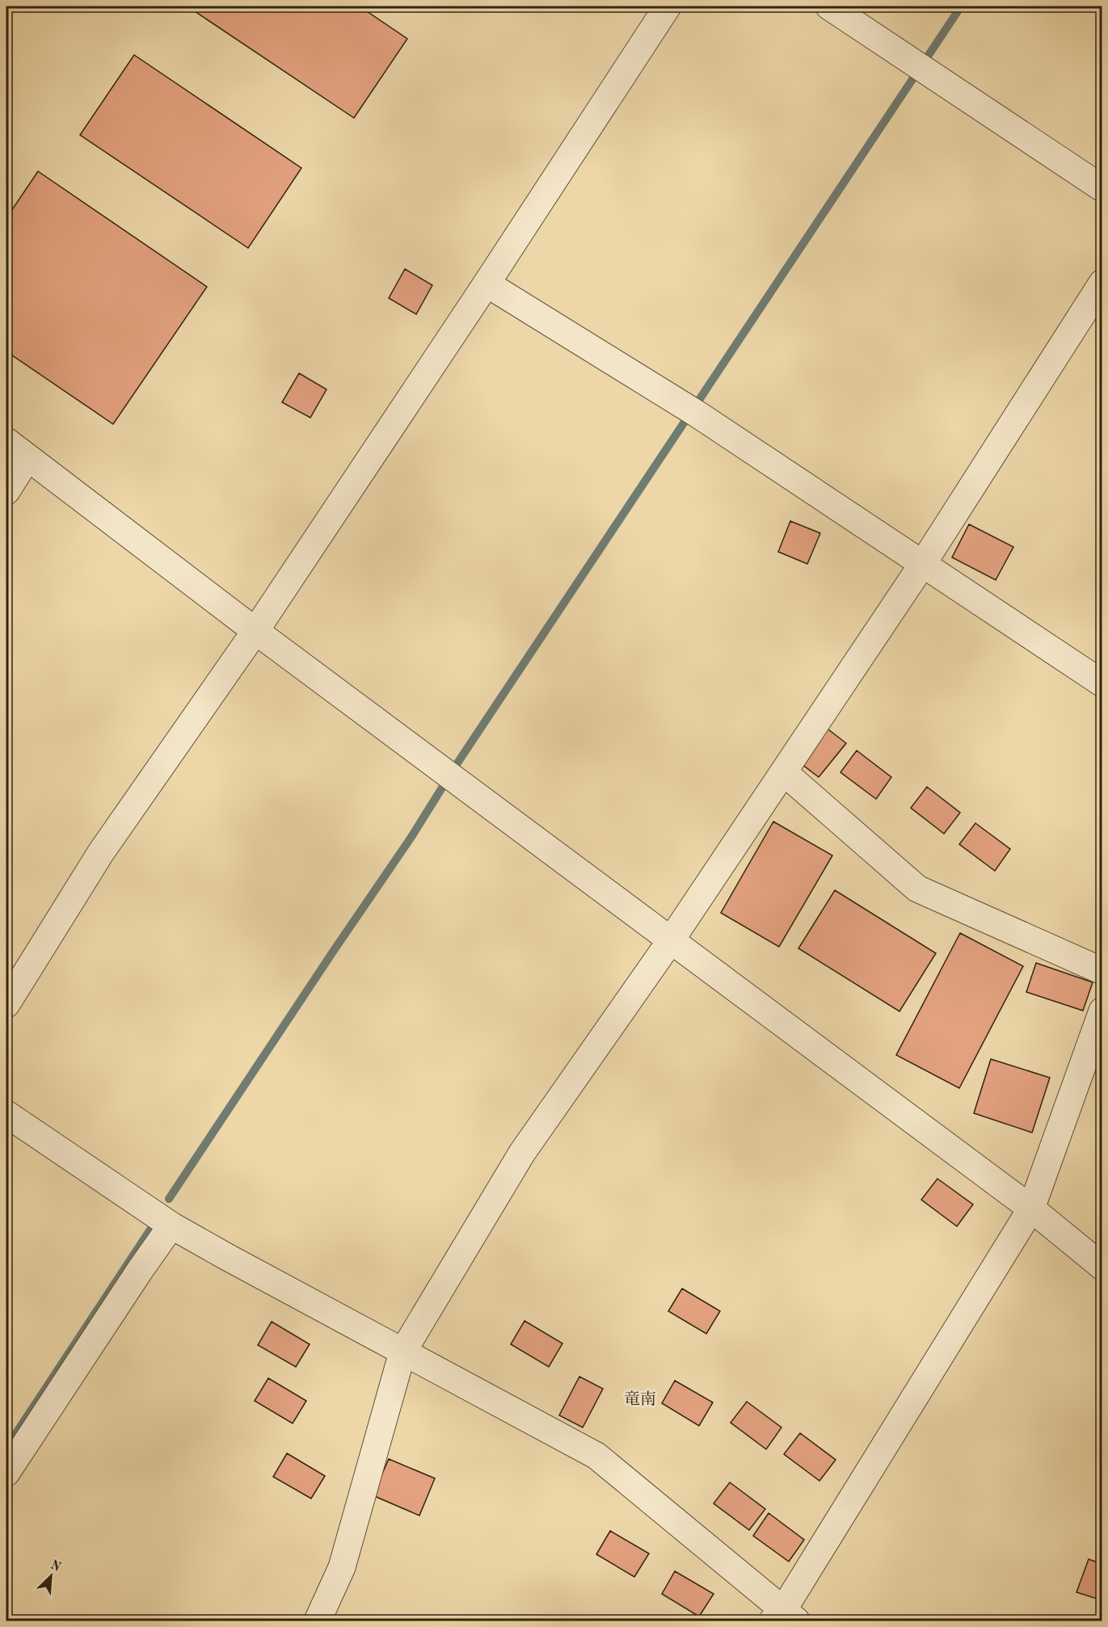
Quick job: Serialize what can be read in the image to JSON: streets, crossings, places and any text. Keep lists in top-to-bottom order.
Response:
{
  "districts": ["竜南"],
  "north": "top right"
}
